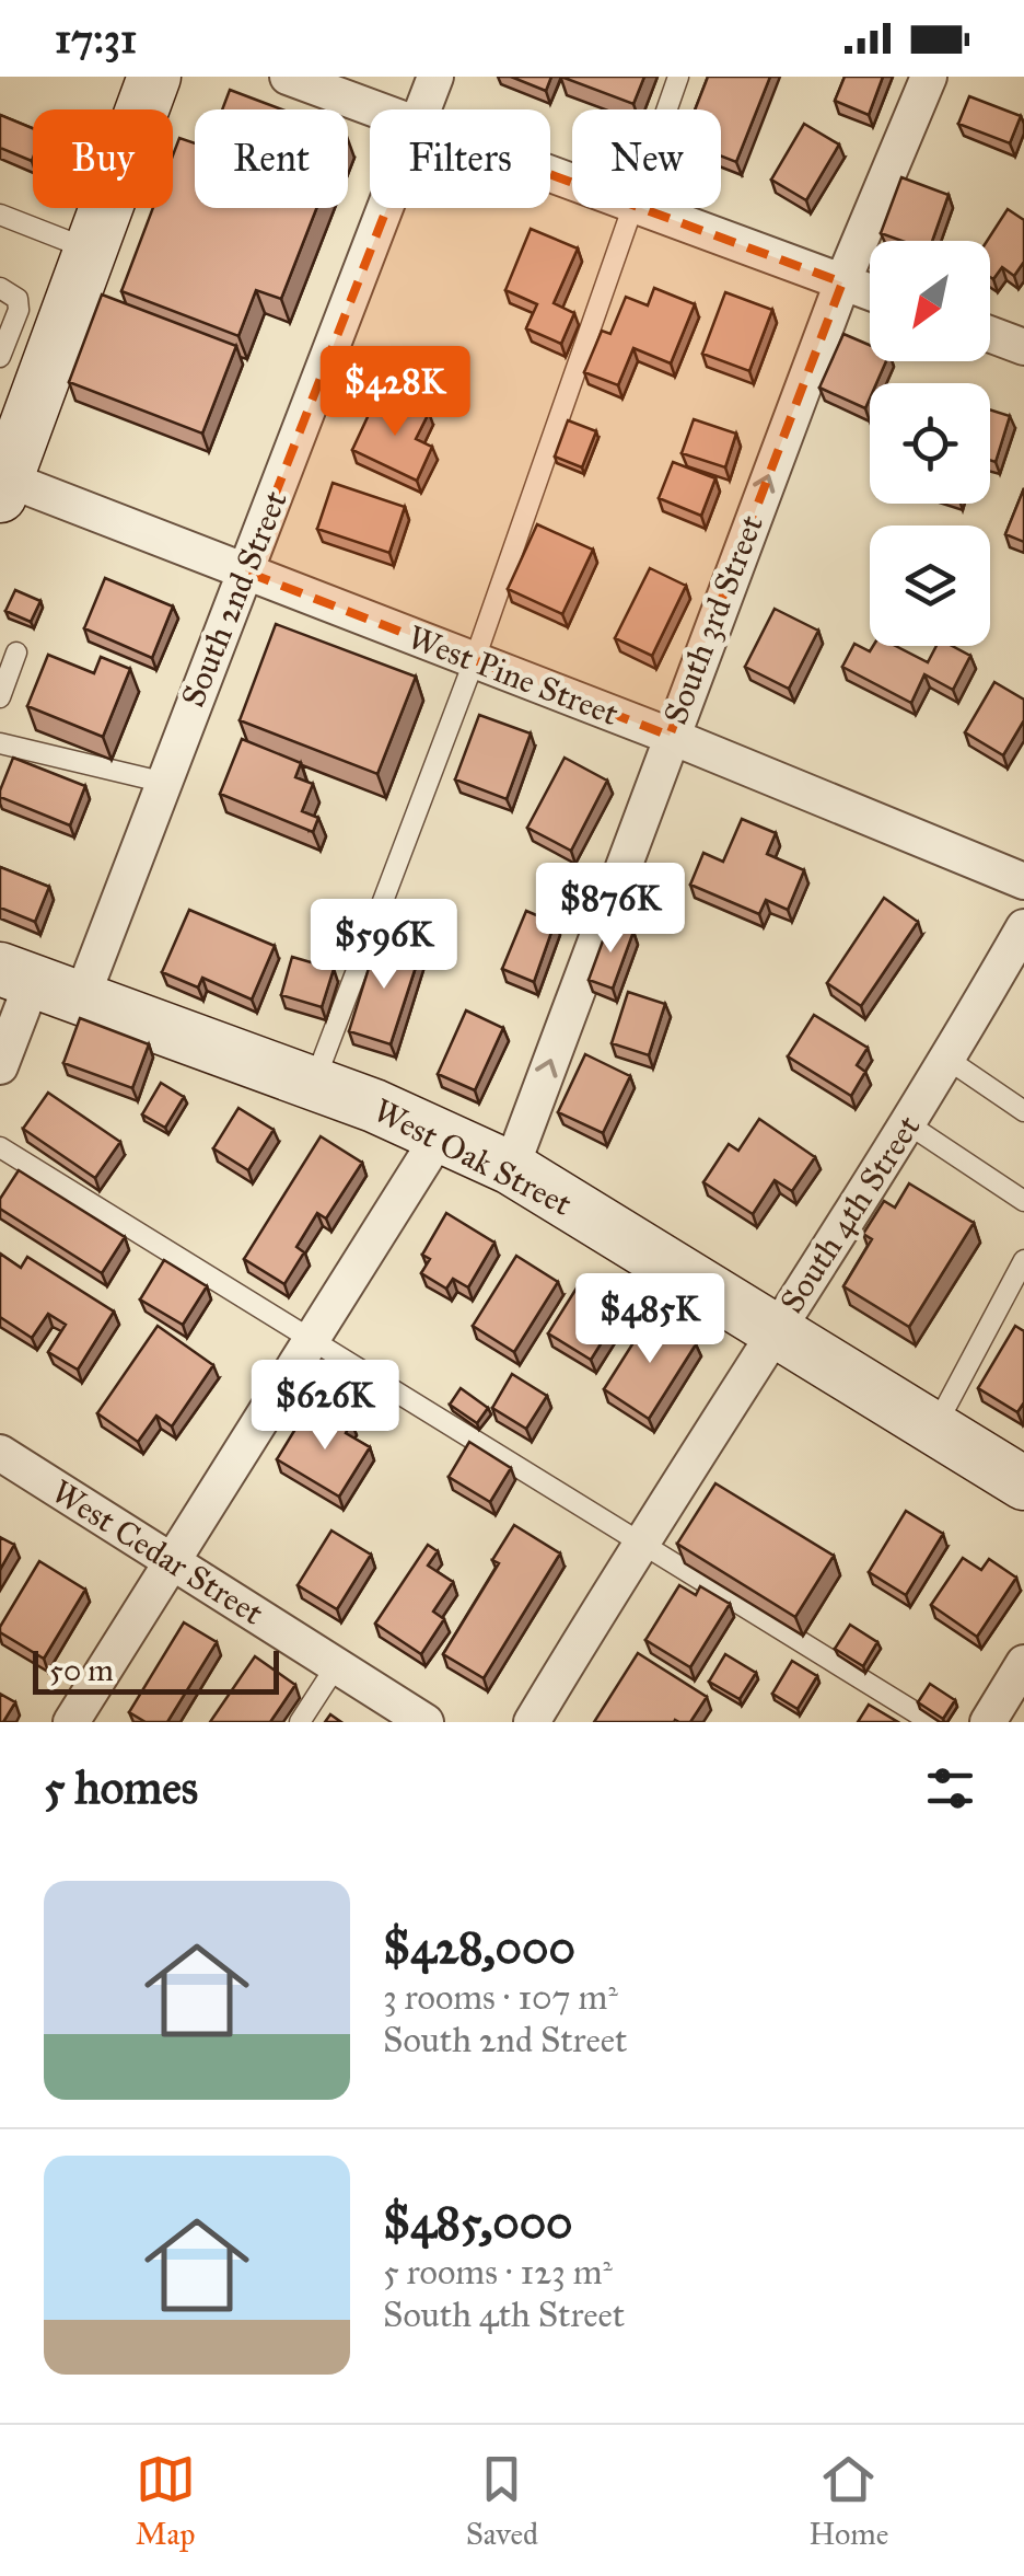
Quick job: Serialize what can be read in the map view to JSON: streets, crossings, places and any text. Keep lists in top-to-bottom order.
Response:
{
  "streets": {
    "main road": ["West Oak Street"],
    "street": [
      "South 2nd Street",
      "South 3rd Street",
      "West Pine Street",
      "South 4th Street",
      "West Cedar Street"
    ]
  },
  "crossings": [
    ["South 2nd Street", "West Pine Street"],
    ["South 2nd Street", "West Oak Street"],
    ["South 3rd Street", "West Pine Street"],
    ["South 3rd Street", "West Oak Street"],
    ["West Oak Street", "South 4th Street"]
  ],
  "one_way": ["South 3rd Street"],
  "scale_bar": "50 m",
  "north": "bottom left",
  "page": {
    "status": "17:31",
    "chip": [
      "Buy",
      "Rent",
      "Filters",
      "New"
    ],
    "price": [
      "$428K",
      "$876K",
      "$596K",
      "$485K",
      "$626K"
    ],
    "scale": "50 m",
    "heading": "5 homes",
    "list": [
      {
        "name": "$428,000",
        "note": "3 rooms · 107 m² · South 2nd Street"
      },
      {
        "name": "$485,000",
        "note": "5 rooms · 123 m² · South 4th Street"
      }
    ],
    "tabs": ["Map", "Saved", "Home"]
  }
}
